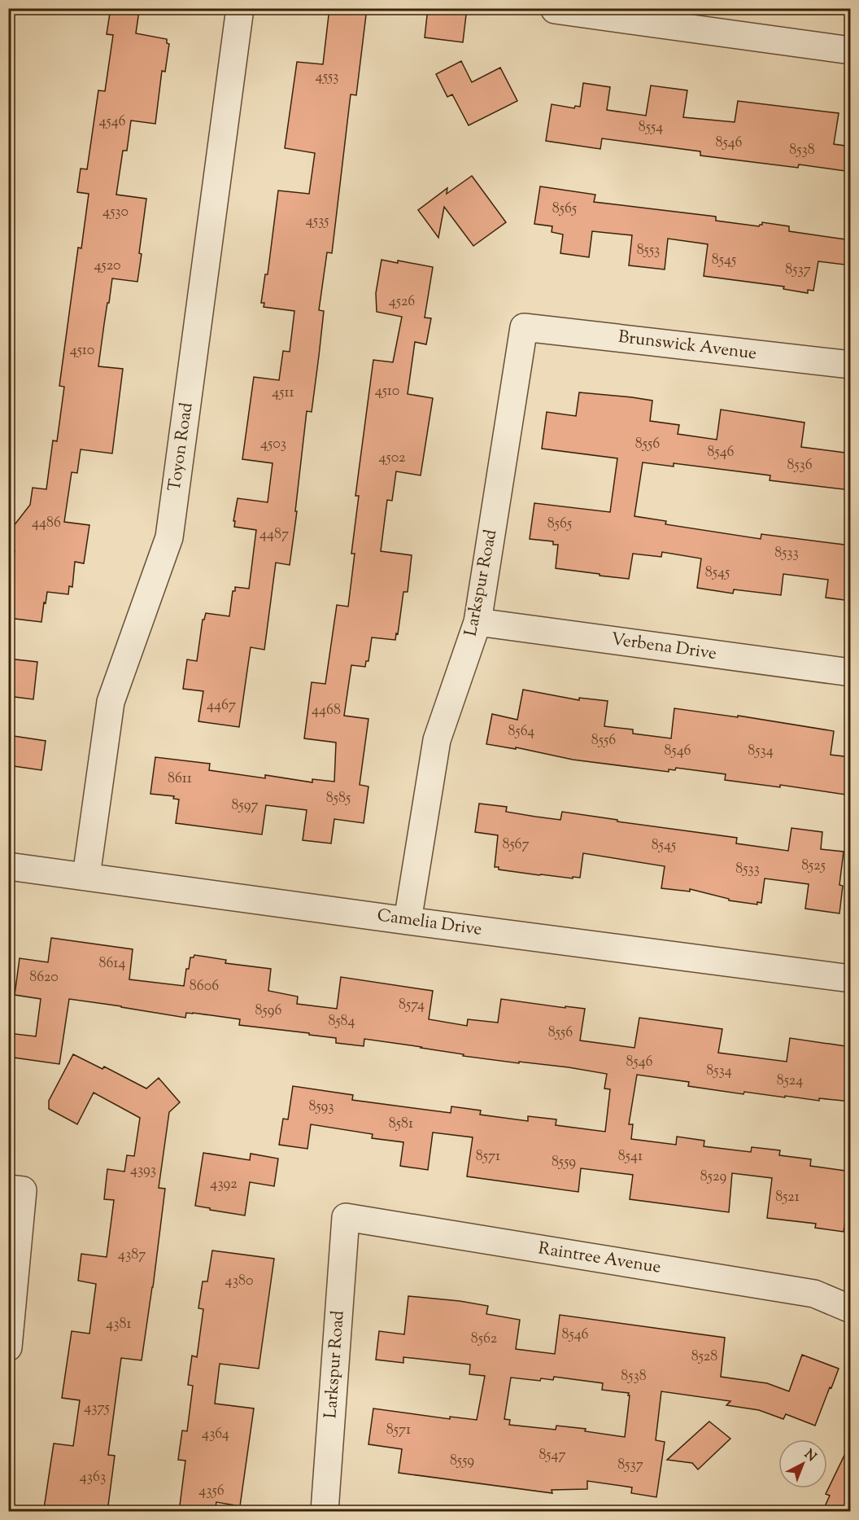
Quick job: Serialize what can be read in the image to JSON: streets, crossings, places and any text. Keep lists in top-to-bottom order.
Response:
{
  "streets": {
    "street": [
      "Brunswick Avenue",
      "Toyon Road",
      "Larkspur Road",
      "Verbena Drive",
      "Camelia Drive",
      "Raintree Avenue"
    ]
  },
  "crossings": [
    ["Brunswick Avenue", "Larkspur Road"],
    ["Toyon Road", "Camelia Drive"],
    ["Larkspur Road", "Verbena Drive"],
    ["Larkspur Road", "Camelia Drive"],
    ["Larkspur Road", "Raintree Avenue"]
  ],
  "house_numbers": [
    "4553",
    "4546",
    "8554",
    "8546",
    "8538",
    "8565",
    "4530",
    "4535",
    "8553",
    "8545",
    "4520",
    "8537",
    "4526",
    "4510",
    "4510",
    "4511",
    "4503",
    "8556",
    "8546",
    "4502",
    "8536",
    "4486",
    "8565",
    "4487",
    "8533",
    "8545",
    "4467",
    "4468",
    "8564",
    "8556",
    "8546",
    "8534",
    "8611",
    "8585",
    "8597",
    "8567",
    "8545",
    "8525",
    "8533",
    "8614",
    "8620",
    "8606",
    "8574",
    "8596",
    "8584",
    "8556",
    "8546",
    "8534",
    "8524",
    "8593",
    "8581",
    "8571",
    "8541",
    "8559",
    "4393",
    "8529",
    "4392",
    "8521",
    "4387",
    "4380",
    "4381",
    "8546",
    "8562",
    "8528",
    "8538",
    "4375",
    "8571",
    "4364",
    "8547",
    "8559",
    "8537",
    "4363",
    "4356"
  ],
  "north": "top right"
}
